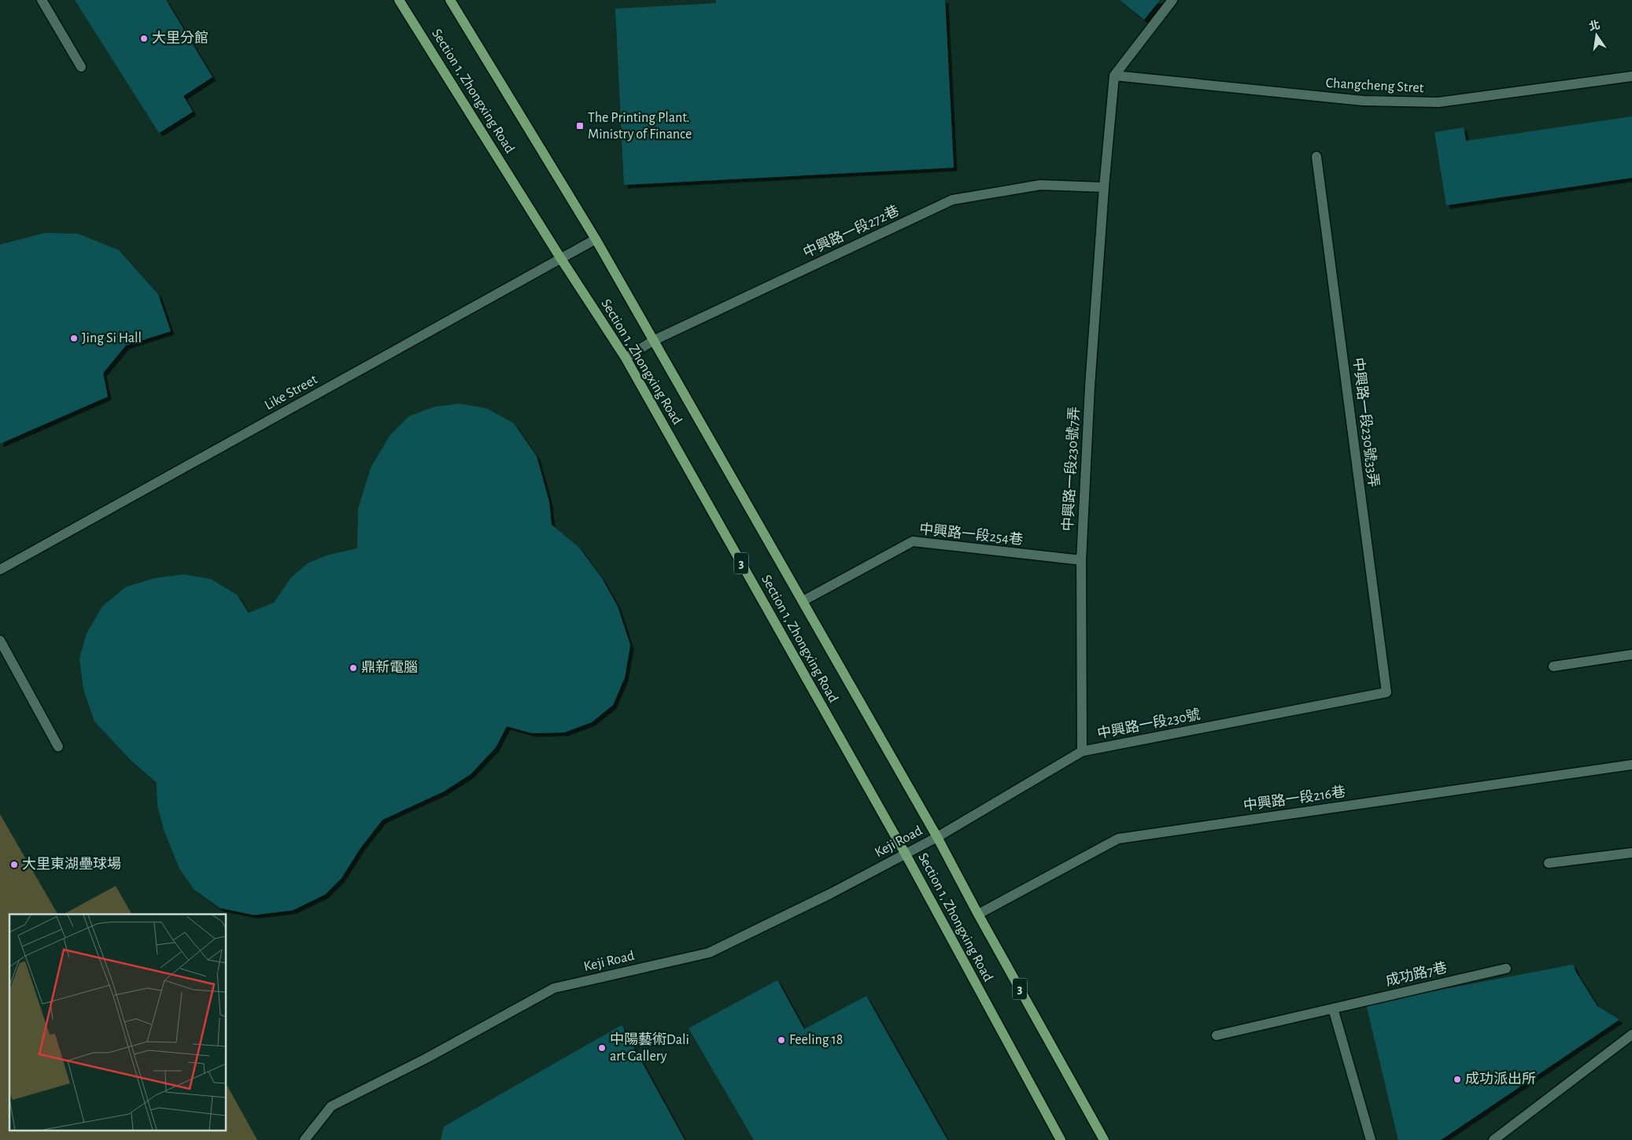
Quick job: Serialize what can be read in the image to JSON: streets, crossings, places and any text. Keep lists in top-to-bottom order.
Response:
{
  "streets": {
    "main road": ["Section 1, Zhongxing Road", "3"],
    "street": [
      "Changcheng Stret",
      "中興路一段272巷",
      "Like Street",
      "中興路一段230號33弄",
      "中興路一段230號7弄",
      "中興路一段254巷",
      "中興路一段230號",
      "中興路一段216巷",
      "Keji Road",
      "成功路7巷"
    ]
  },
  "crossings": [
    ["Changcheng Stret", "中興路一段230號7弄"],
    ["Section 1, Zhongxing Road", "中興路一段272巷"],
    ["Section 1, Zhongxing Road", "Like Street"],
    ["Section 1, Zhongxing Road", "中興路一段254巷"],
    ["Section 1, Zhongxing Road", "中興路一段230號"],
    ["Section 1, Zhongxing Road", "中興路一段216巷"],
    ["Section 1, Zhongxing Road", "Keji Road"],
    ["中興路一段272巷", "中興路一段230號7弄"],
    ["中興路一段230號33弄", "中興路一段230號"],
    ["中興路一段230號7弄", "中興路一段254巷"],
    ["中興路一段230號7弄", "中興路一段230號"],
    ["中興路一段230號", "Keji Road"]
  ],
  "places": {
    "other": [
      "大里分館",
      "Jing Si Hall",
      "鼎新電腦",
      "大里東湖壘球場",
      "Feeling 18",
      "中陽藝術Dali art Gallery",
      "成功派出所"
    ],
    "transit": ["The Printing Plant. Ministry of Finance"]
  },
  "north": "top"
}
